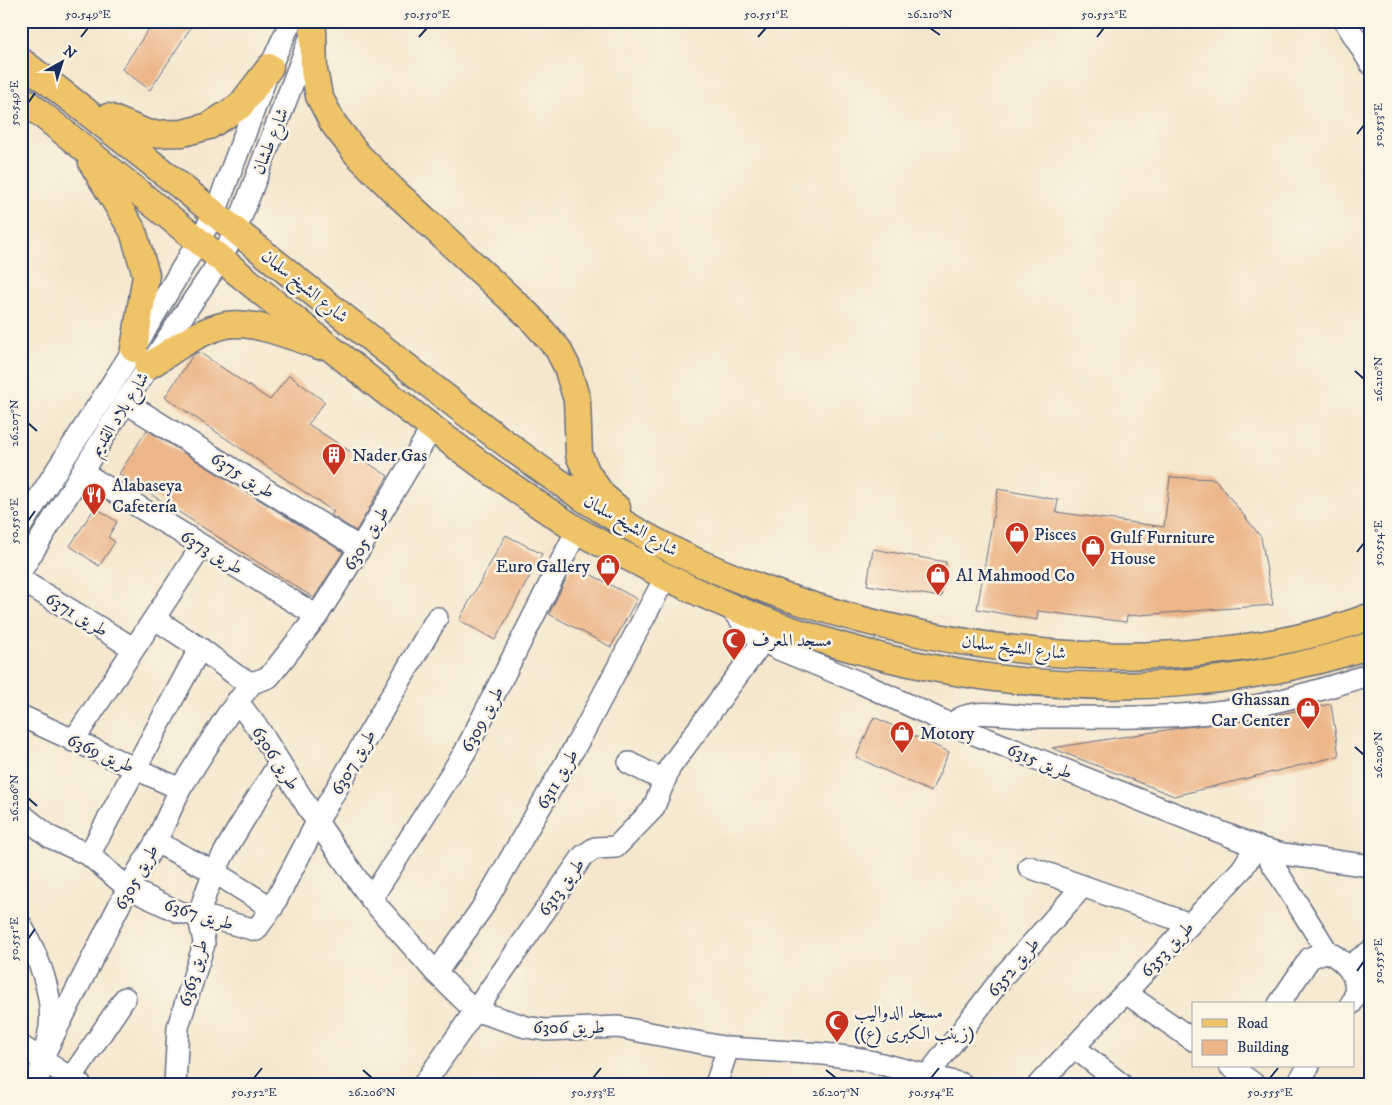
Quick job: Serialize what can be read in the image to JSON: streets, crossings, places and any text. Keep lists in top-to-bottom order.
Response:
{
  "streets": {
    "main road": ["شارع الشيخ سلمان"],
    "street": [
      "شارع طشان",
      "شارع بلاد القديم",
      "طريق 6375",
      "طريق 6305",
      "طريق 6373",
      "طريق 6371",
      "طريق 6309",
      "طريق 6369",
      "طريق 6306",
      "طريق 6315",
      "طريق 6307",
      "طريق 6311",
      "طريق 6313",
      "طريق 6367",
      "طريق 6353",
      "طريق 6352",
      "طريق 6363"
    ]
  },
  "crossings": [
    ["شارع طشان", "شارع الشيخ سلمان"],
    ["شارع طشان", "شارع بلاد القديم"],
    ["شارع الشيخ سلمان", "شارع بلاد القديم"],
    ["شارع الشيخ سلمان", "طريق 6305"],
    ["شارع الشيخ سلمان", "طريق 6309"],
    ["شارع الشيخ سلمان", "طريق 6315"],
    ["شارع الشيخ سلمان", "طريق 6311"],
    ["شارع بلاد القديم", "طريق 6375"],
    ["شارع بلاد القديم", "طريق 6373"],
    ["طريق 6375", "طريق 6305"],
    ["طريق 6305", "طريق 6373"],
    ["طريق 6305", "طريق 6369"],
    ["طريق 6305", "طريق 6306"],
    ["طريق 6305", "طريق 6367"],
    ["طريق 6309", "طريق 6306"],
    ["طريق 6306", "طريق 6307"],
    ["طريق 6306", "طريق 6311"],
    ["طريق 6306", "طريق 6313"],
    ["طريق 6306", "طريق 6352"],
    ["طريق 6306", "طريق 6363"],
    ["طريق 6315", "طريق 6313"],
    ["طريق 6315", "طريق 6353"],
    ["طريق 6307", "طريق 6367"],
    ["طريق 6367", "طريق 6363"]
  ],
  "places": {
    "building": ["Nader Gas"],
    "restaurant": ["Alabaseya Cafetería"],
    "shop": [
      "Pisces",
      "Gulf Furniture House",
      "Euro Gallery",
      "Al Mahmood Co",
      "Ghassan Car Center",
      "Motory"
    ],
    "mosque": ["مسجد المعرف", "مسجد الدواليب (زينب الكبرى (ع))"]
  },
  "legend": ["Road", "Building"],
  "north": "top right",
  "coordinates": [
    "50.549°E",
    "50.550°E",
    "50.551°E",
    "26.210°N",
    "50.552°E",
    "50.553°E",
    "26.207°N",
    "50.554°E",
    "26.209°N",
    "26.206°N",
    "50.555°E"
  ]
}
